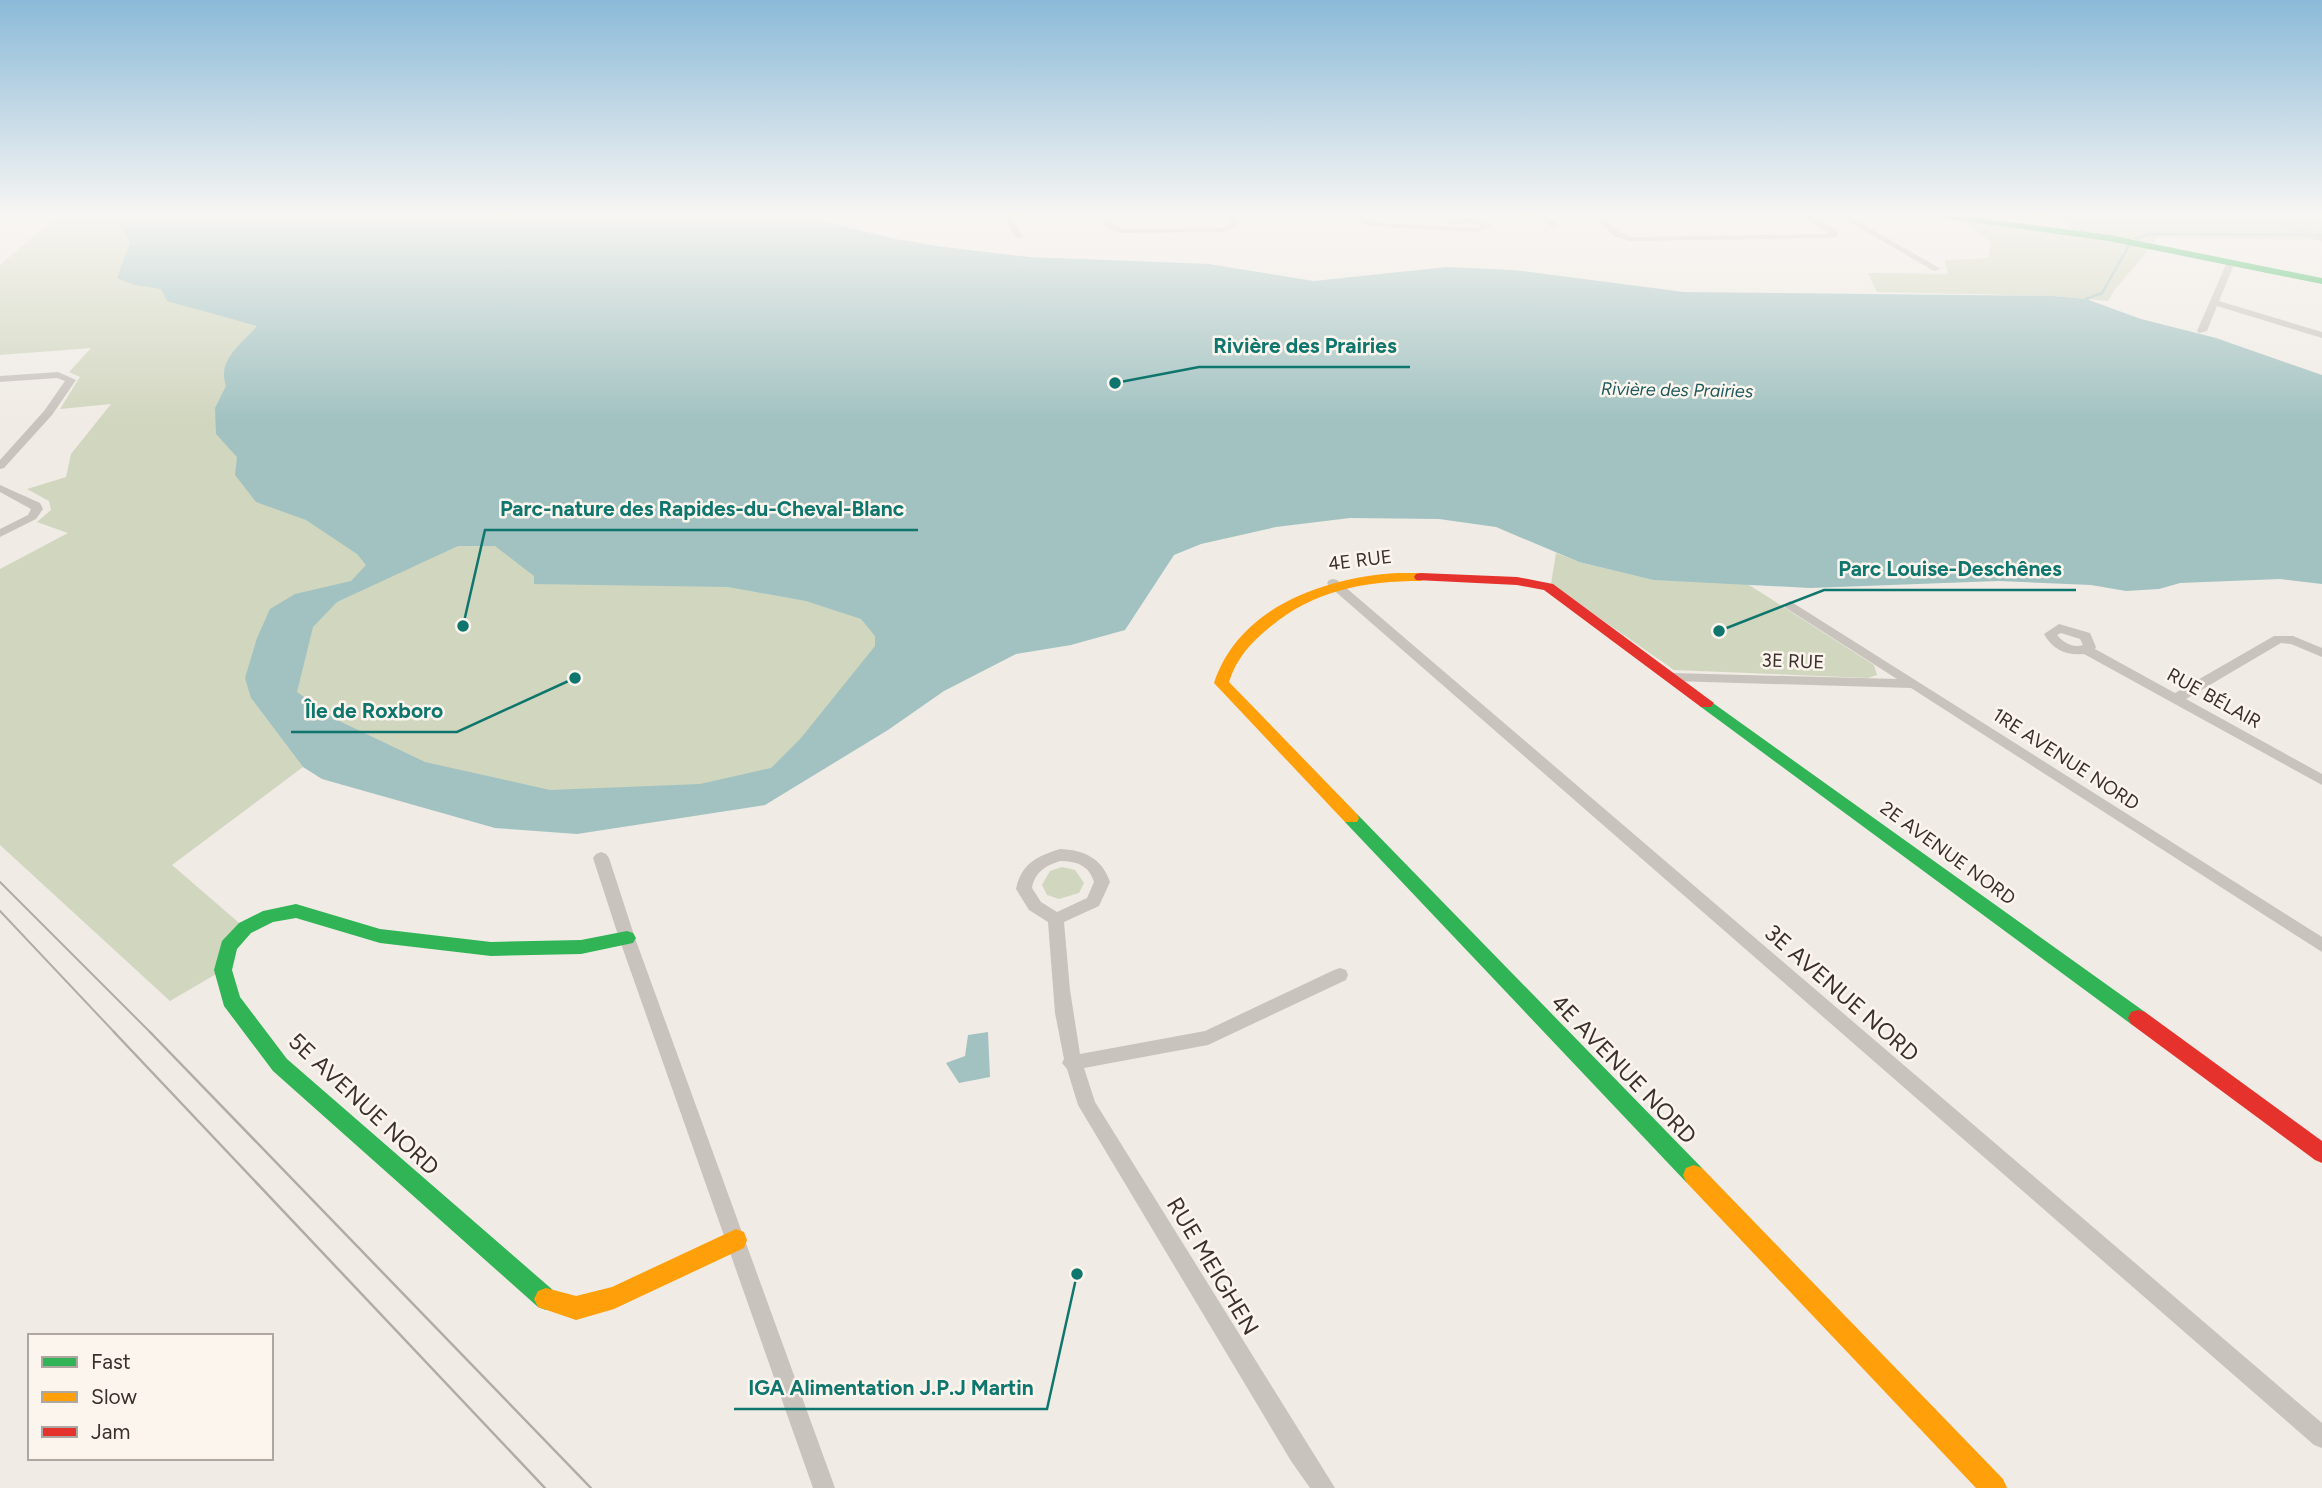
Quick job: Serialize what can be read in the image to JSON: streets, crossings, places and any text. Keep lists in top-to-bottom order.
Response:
{
  "streets": {
    "street": [
      "4E RUE",
      "3E RUE",
      "RUE BÉLAIR",
      "1RE AVENUE NORD",
      "2E AVENUE NORD",
      "3E AVENUE NORD",
      "4E AVENUE NORD",
      "5E AVENUE NORD",
      "RUE MEIGHEN"
    ]
  },
  "crossings": [
    ["4E RUE", "2E AVENUE NORD"],
    ["4E RUE", "3E AVENUE NORD"],
    ["4E RUE", "4E AVENUE NORD"],
    ["3E RUE", "1RE AVENUE NORD"],
    ["3E RUE", "2E AVENUE NORD"]
  ],
  "water": ["Rivière des Prairies"],
  "places": [
    "Rivière des Prairies",
    "Parc-nature des Rapides-du-Cheval-Blanc",
    "Parc Louise-Deschênes",
    "Île de Roxboro",
    "IGA Alimentation J.P.J Martin"
  ],
  "legend": ["Fast", "Slow", "Jam"]
}
